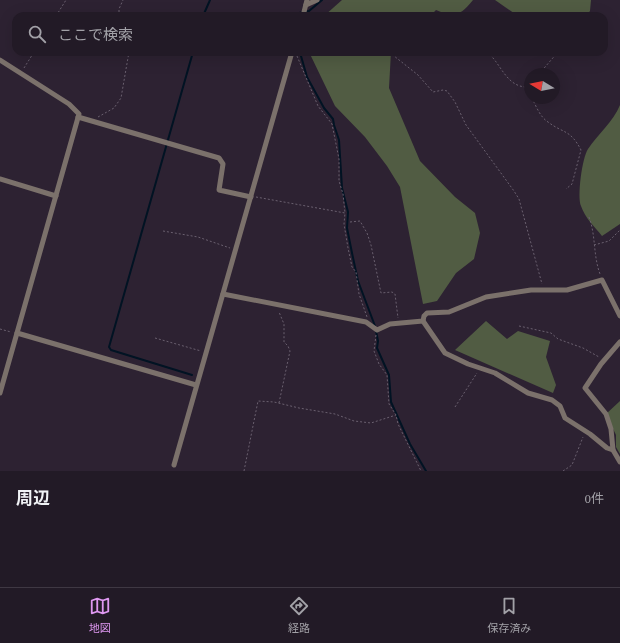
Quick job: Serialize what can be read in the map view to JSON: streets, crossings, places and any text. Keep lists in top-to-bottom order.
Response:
{
  "north": "left",
  "page": {
    "search": "ここで検索",
    "heading": ["周辺", "0件"],
    "nav": ["地図", "経路", "保存済み"]
  }
}
